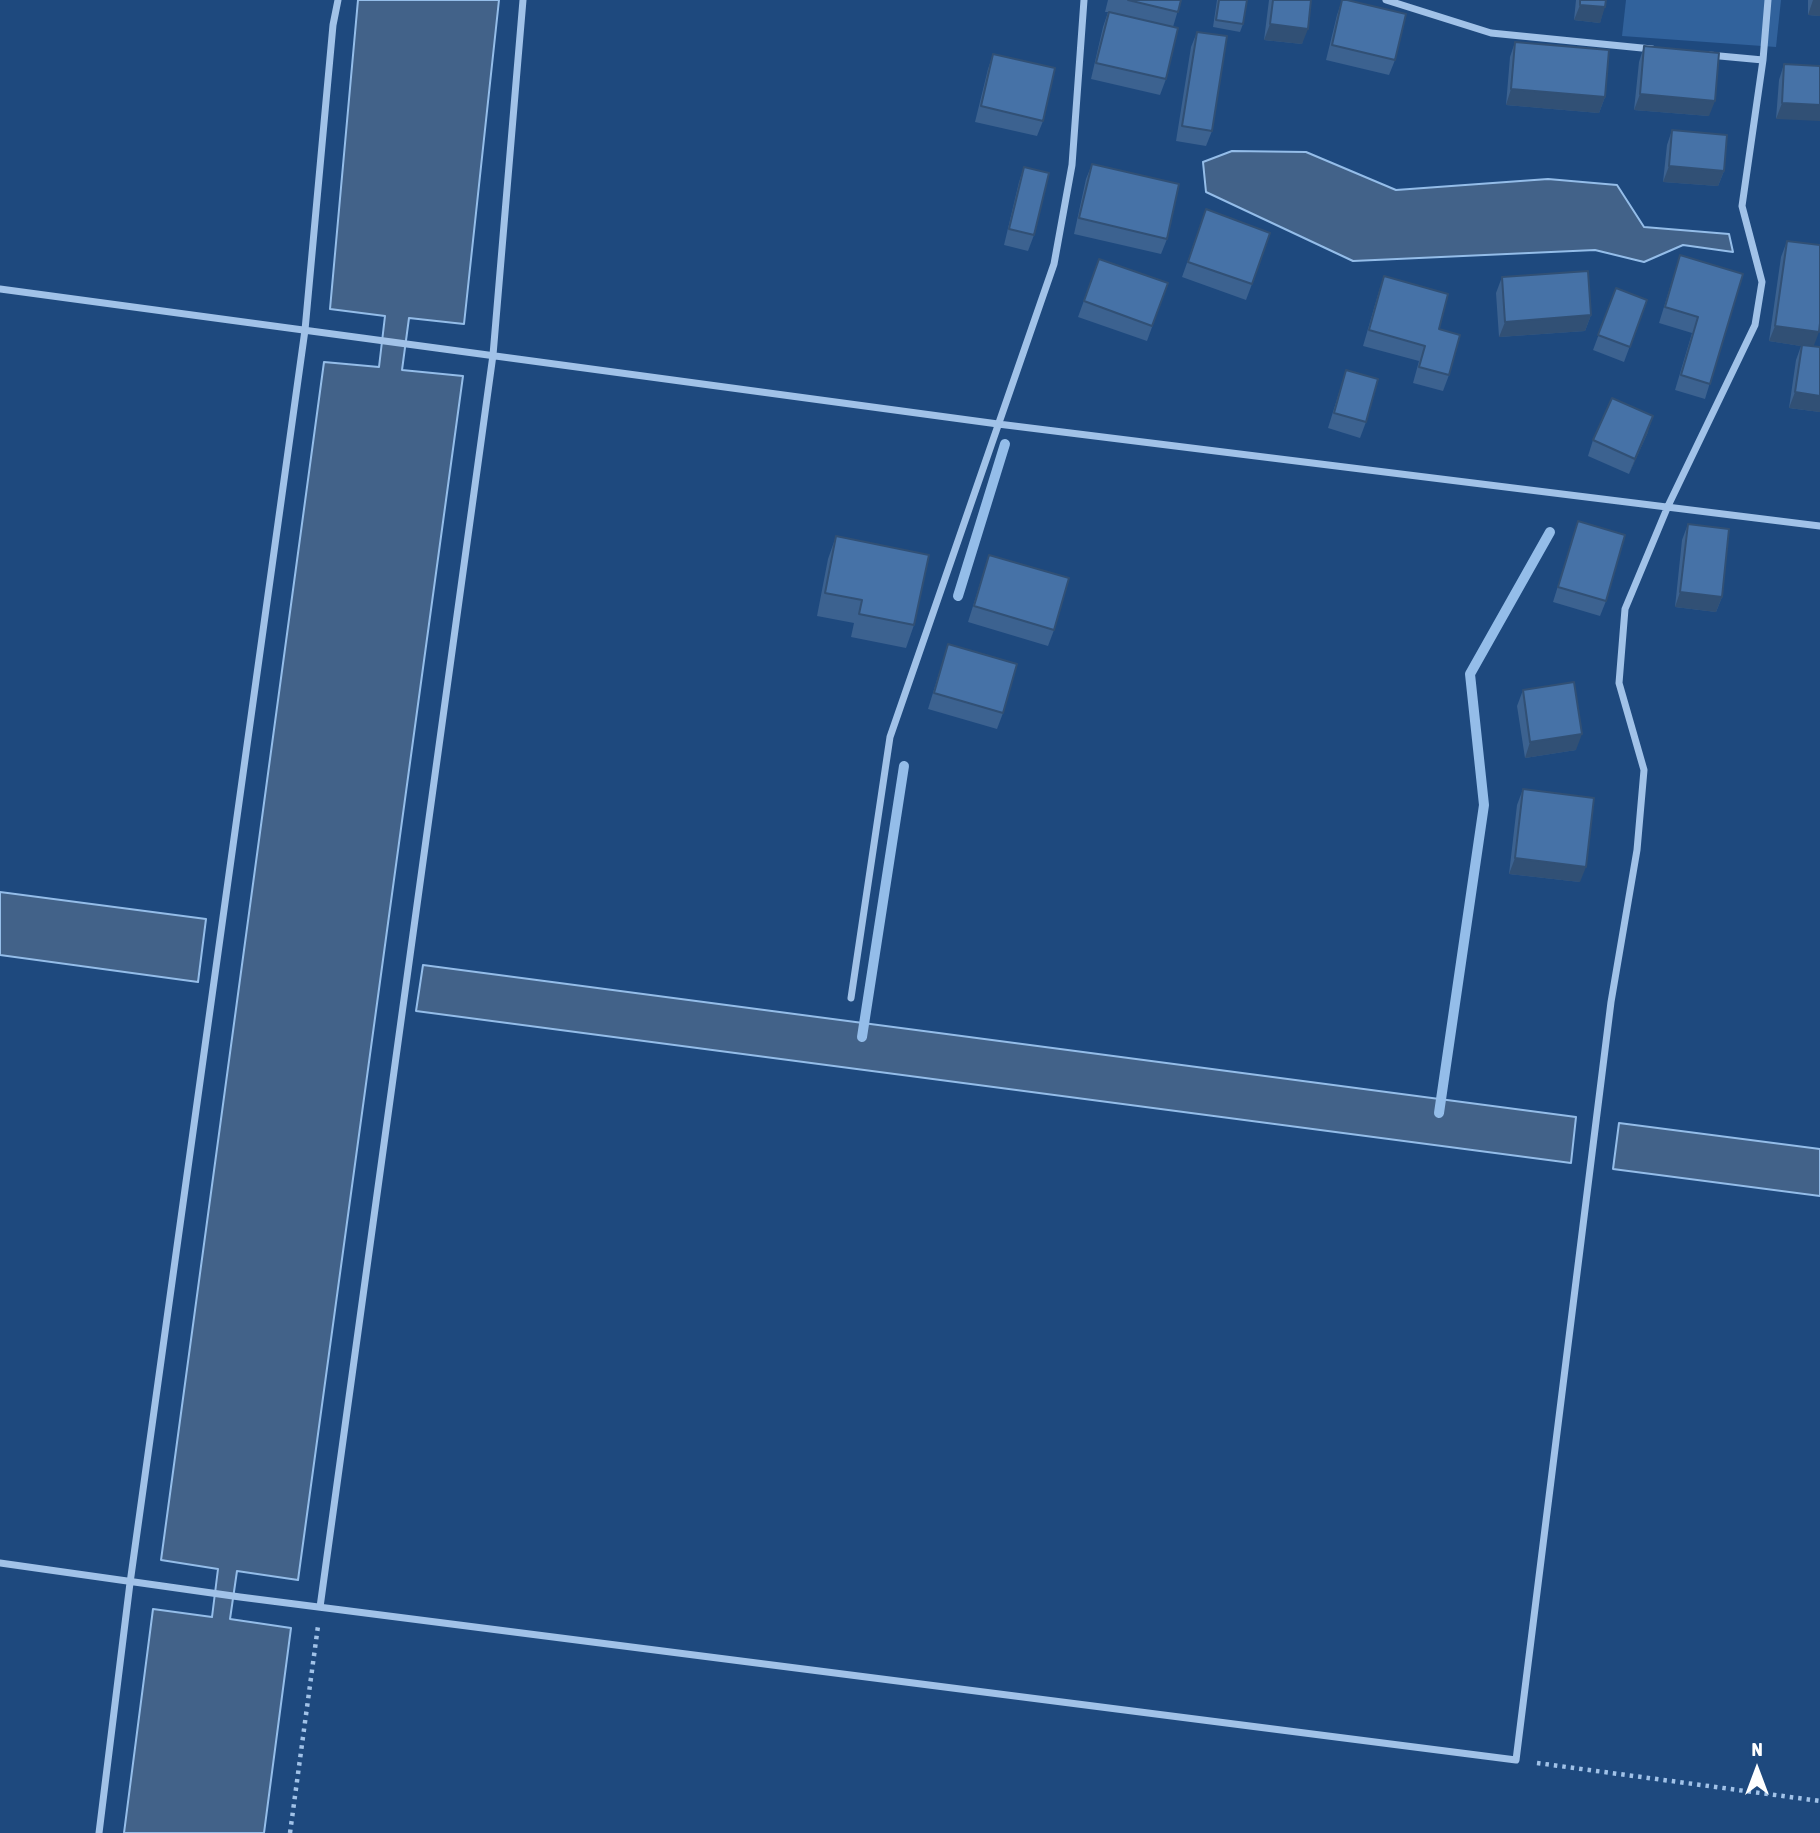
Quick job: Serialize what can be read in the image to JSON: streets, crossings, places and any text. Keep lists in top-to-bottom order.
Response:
{
  "north": "top"
}
